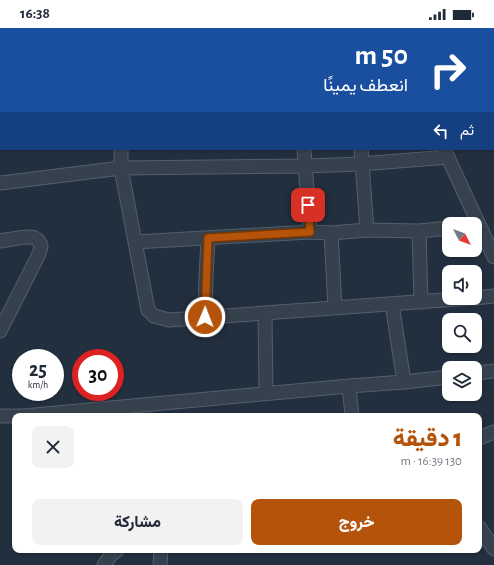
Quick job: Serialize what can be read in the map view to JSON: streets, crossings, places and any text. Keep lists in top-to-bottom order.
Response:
{
  "north": "bottom right",
  "page": {
    "status": "16:38",
    "turn": ["50 m", "انعطف يمينًا"],
    "then": "ثم",
    "speed": "25 km/h",
    "limit": "30",
    "heading": ["1 دقيقة", "130 m · 16:39"],
    "buttons": ["خروج", "مشاركة"]
  }
}
